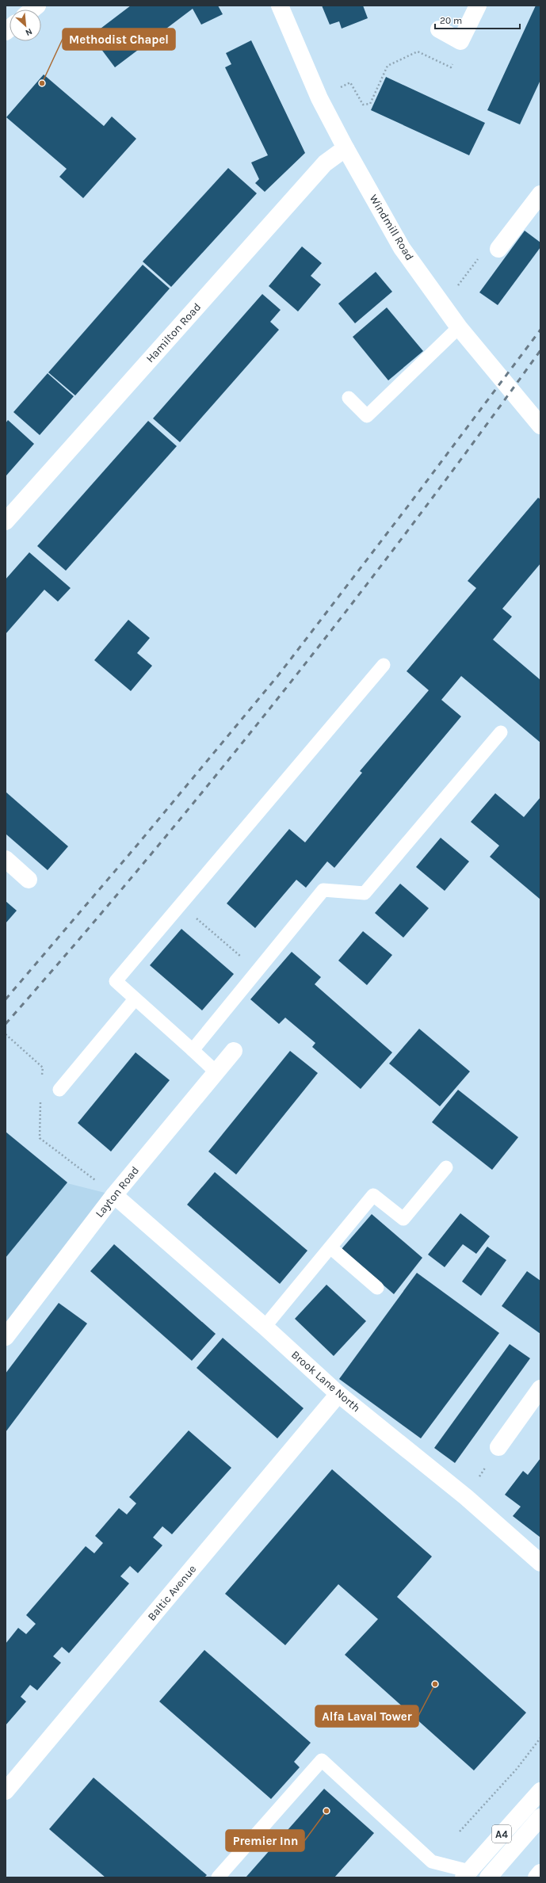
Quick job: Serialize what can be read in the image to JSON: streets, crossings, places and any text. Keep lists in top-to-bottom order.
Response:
{
  "streets": {
    "main road": [
      "Windmill Road",
      "Hamilton Road",
      "Layton Road",
      "Brook Lane North",
      "Baltic Avenue",
      "A4"
    ]
  },
  "crossings": [
    ["Windmill Road", "Hamilton Road"],
    ["Layton Road", "Brook Lane North"],
    ["Brook Lane North", "Baltic Avenue"]
  ],
  "places": ["Methodist Chapel", "Alfa Laval Tower", "Premier Inn"],
  "scale_bar": "20 m",
  "north": "bottom right"
}
